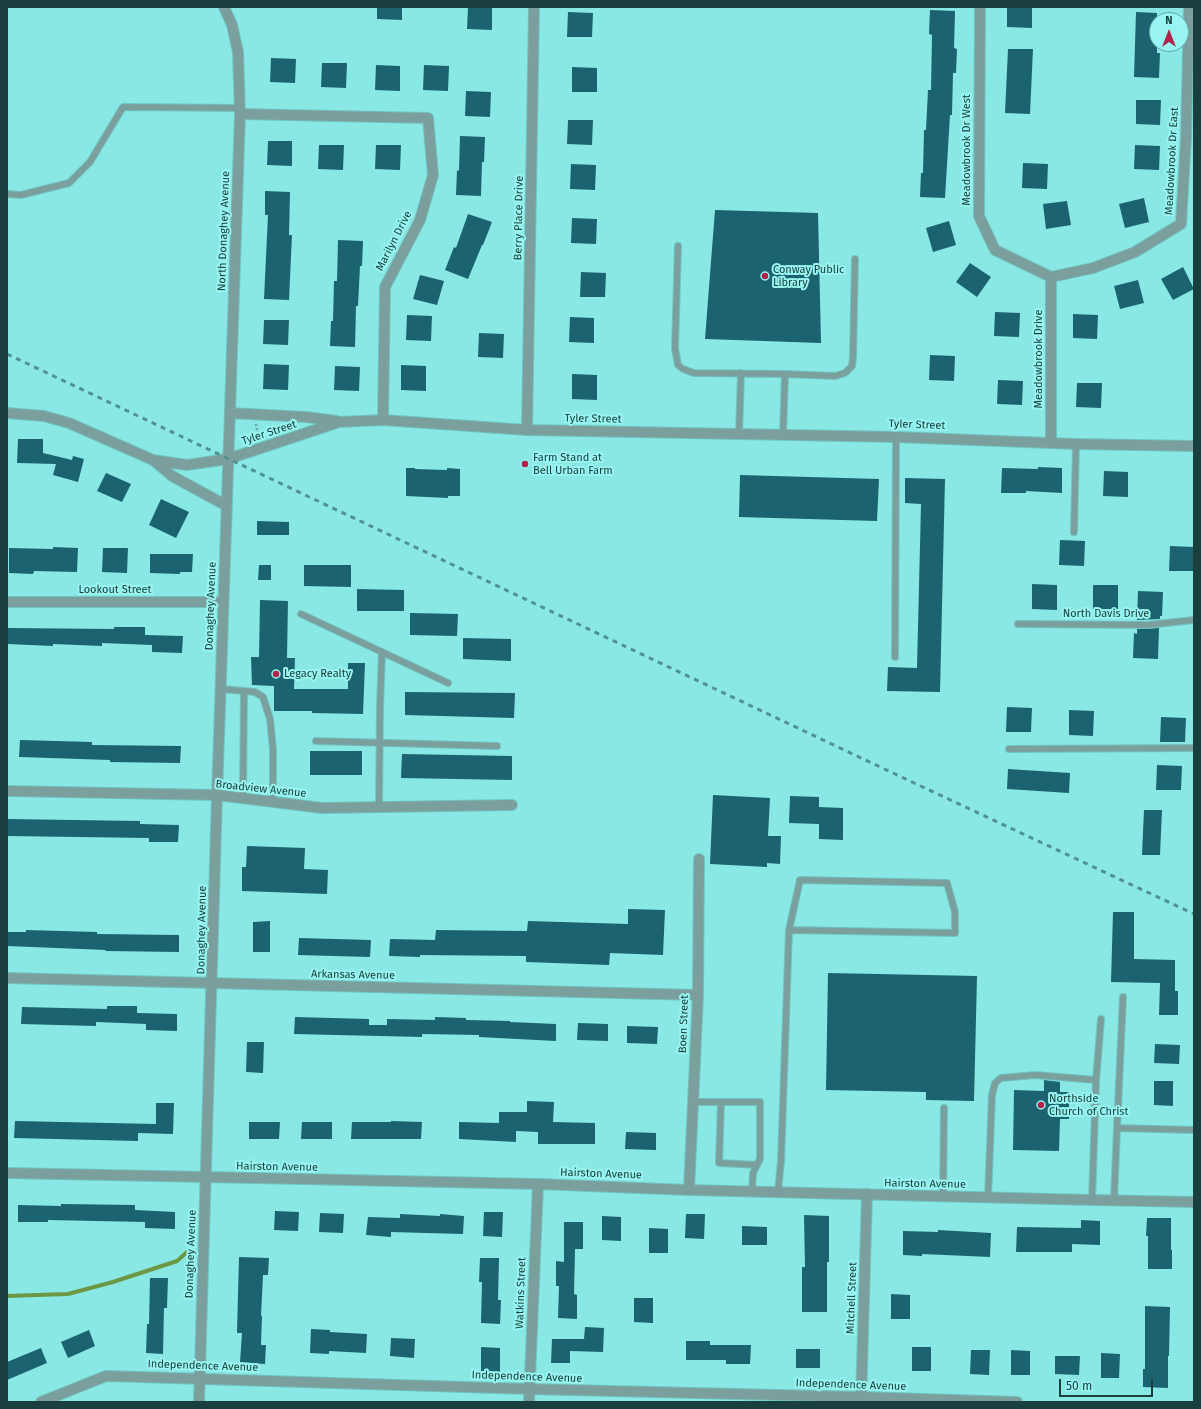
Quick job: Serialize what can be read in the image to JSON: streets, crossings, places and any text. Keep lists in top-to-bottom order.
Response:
{
  "streets": {
    "street": [
      "Meadowbrook Dr West",
      "Meadowbrook Dr East",
      "Berry Place Drive",
      "North Donaghey Avenue",
      "Marilyn Drive",
      "Meadowbrook Drive",
      "Tyler Street",
      "Lookout Street",
      "Donaghey Avenue",
      "Broadview Avenue",
      "Arkansas Avenue",
      "Boen Street",
      "Hairston Avenue",
      "Watkins Street",
      "Mitchell Street",
      "Independence Avenue"
    ],
    "lane": ["North Davis Drive"]
  },
  "crossings": [
    ["Meadowbrook Dr West", "Meadowbrook Dr East"],
    ["Meadowbrook Dr West", "Meadowbrook Drive"],
    ["Meadowbrook Dr East", "Meadowbrook Drive"],
    ["Berry Place Drive", "Tyler Street"],
    ["North Donaghey Avenue", "Marilyn Drive"],
    ["North Donaghey Avenue", "Tyler Street"],
    ["North Donaghey Avenue", "Donaghey Avenue"],
    ["Marilyn Drive", "Tyler Street"],
    ["Meadowbrook Drive", "Tyler Street"],
    ["Tyler Street", "Donaghey Avenue"],
    ["Lookout Street", "Donaghey Avenue"],
    ["Donaghey Avenue", "Broadview Avenue"],
    ["Donaghey Avenue", "Arkansas Avenue"],
    ["Donaghey Avenue", "Hairston Avenue"],
    ["Donaghey Avenue", "Independence Avenue"],
    ["Arkansas Avenue", "Boen Street"],
    ["Boen Street", "Hairston Avenue"],
    ["Hairston Avenue", "Watkins Street"],
    ["Hairston Avenue", "Mitchell Street"],
    ["Watkins Street", "Independence Avenue"],
    ["Mitchell Street", "Independence Avenue"]
  ],
  "places": [
    "Conway Public Library",
    "Farm Stand at Bell Urban Farm",
    "Legacy Realty",
    "Northside Church of Christ"
  ],
  "scale_bar": "50 m",
  "north": "top"
}
